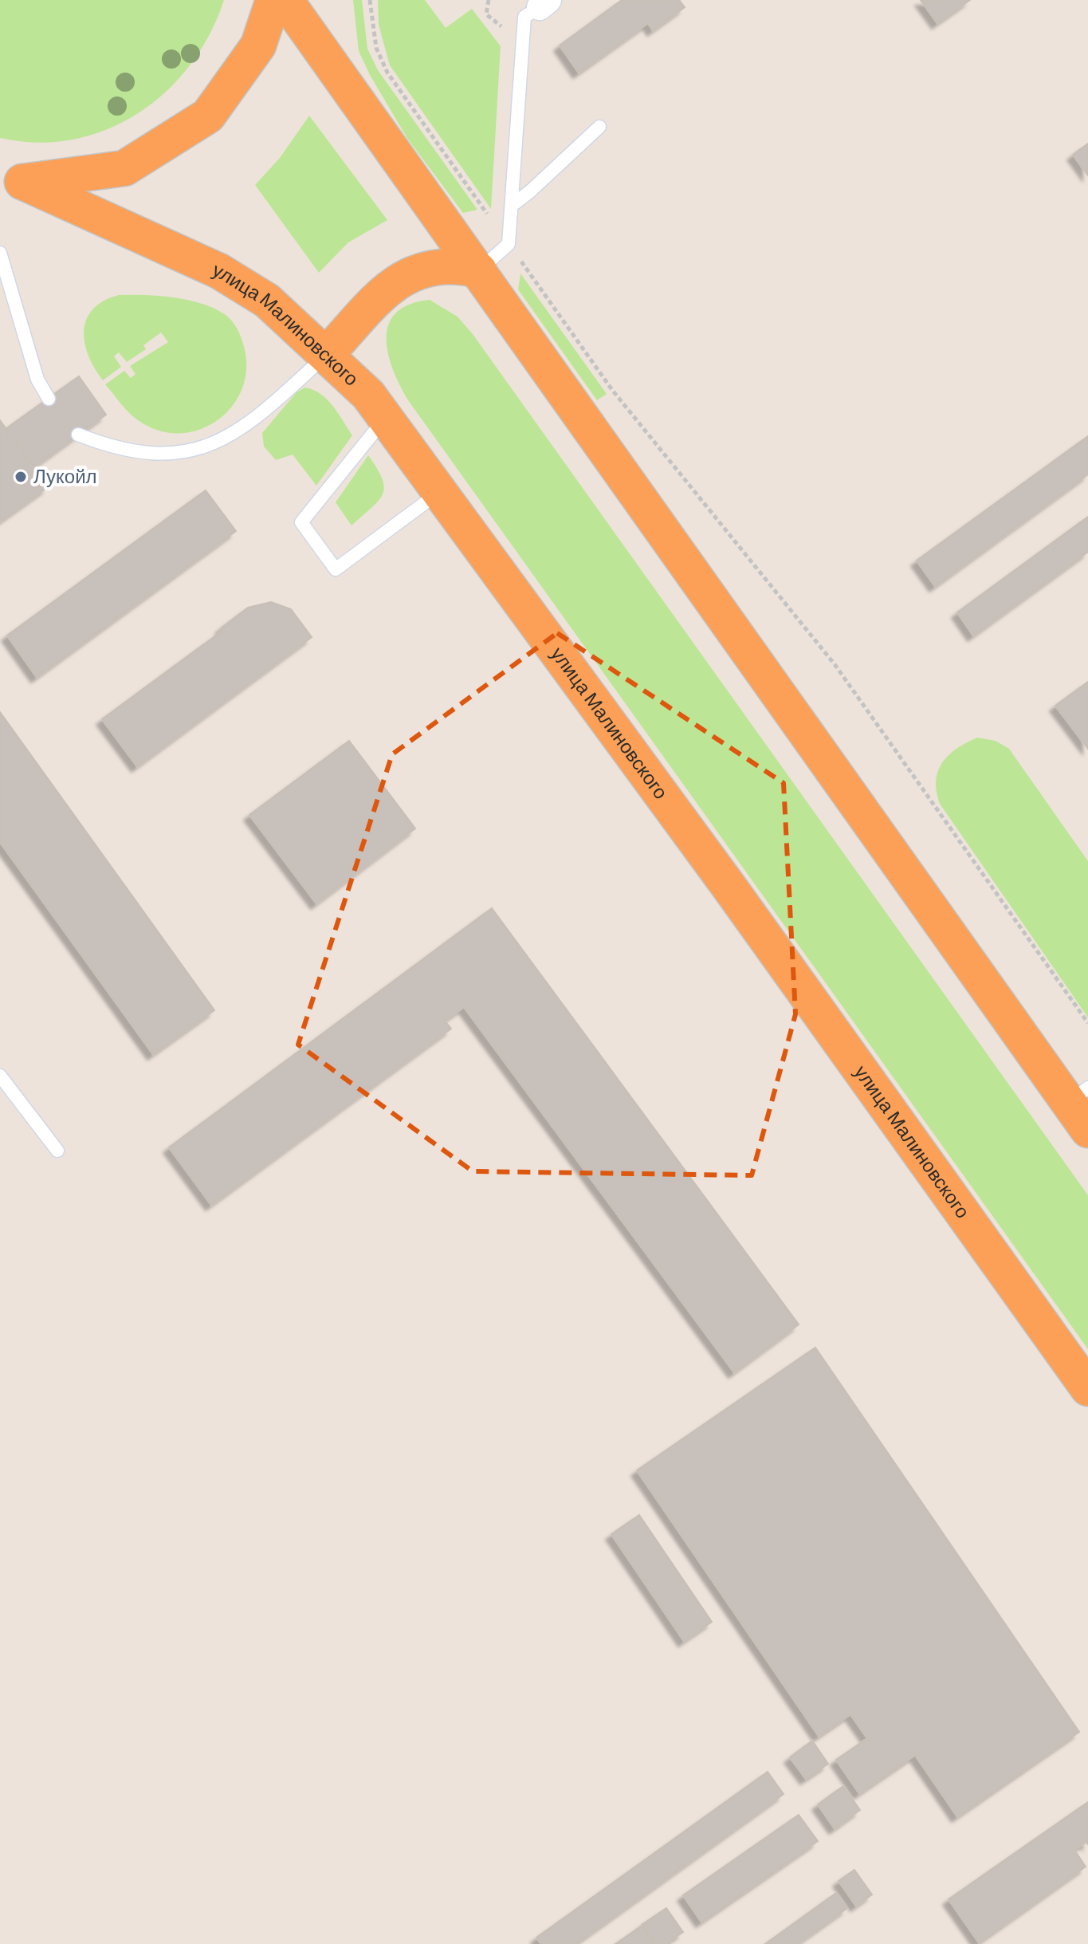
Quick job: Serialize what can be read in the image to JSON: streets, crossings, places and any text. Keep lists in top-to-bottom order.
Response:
{
  "streets": {
    "highway": ["улица Малиновского"]
  },
  "places": ["Лукойл"]
}
